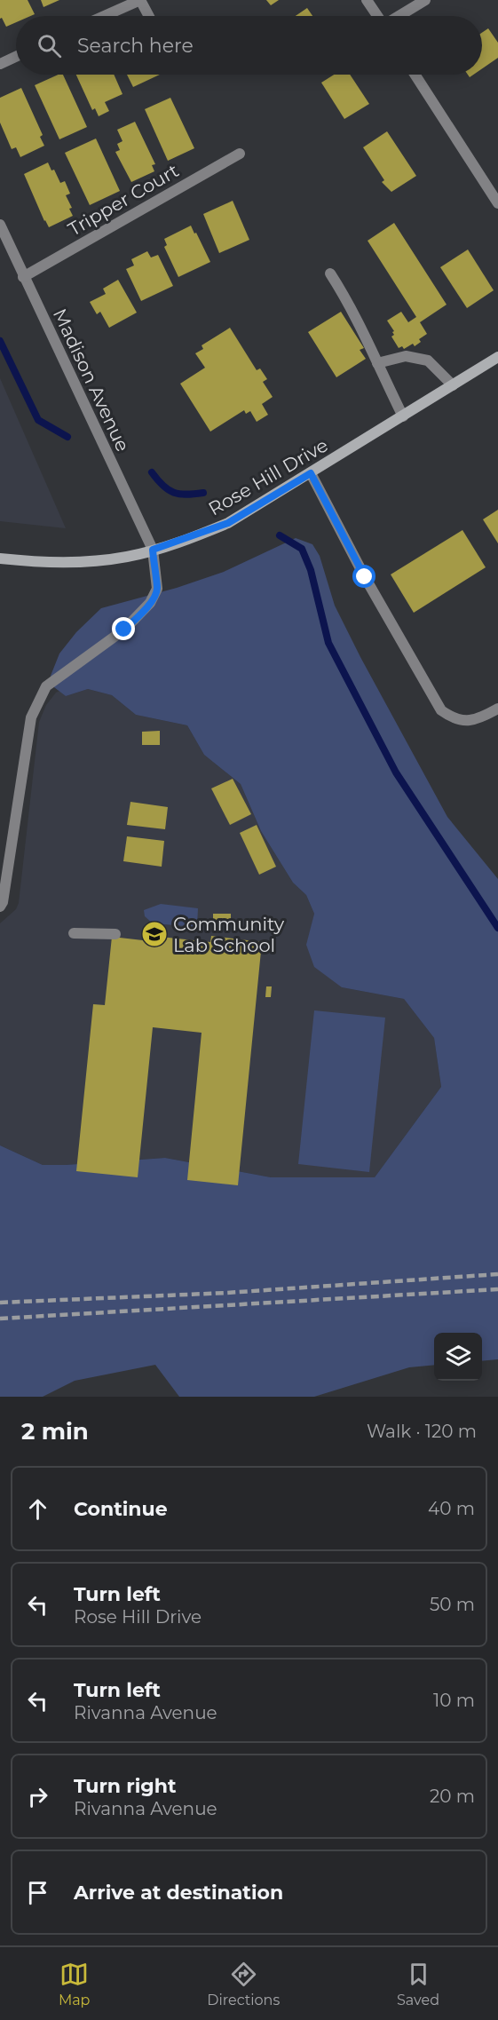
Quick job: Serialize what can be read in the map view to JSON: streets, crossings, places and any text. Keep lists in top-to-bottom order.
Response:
{
  "streets": {
    "street": ["Tripper Court", "Madison Avenue", "Rose Hill Drive"]
  },
  "crossings": [
    ["Tripper Court", "Madison Avenue"],
    ["Madison Avenue", "Rose Hill Drive"]
  ],
  "places": {
    "school or university": ["Community Lab School"]
  },
  "page": {
    "search": "Search here",
    "heading": ["2 min", "Walk · 120 m"],
    "list": [
      ["Continue", "40 m"],
      ["Turn left", "Rose Hill Drive", "50 m"],
      ["Turn left", "Rivanna Avenue", "10 m"],
      ["Turn right", "Rivanna Avenue", "20 m"],
      "Arrive at destination"
    ],
    "nav": ["Map", "Directions", "Saved"]
  }
}
